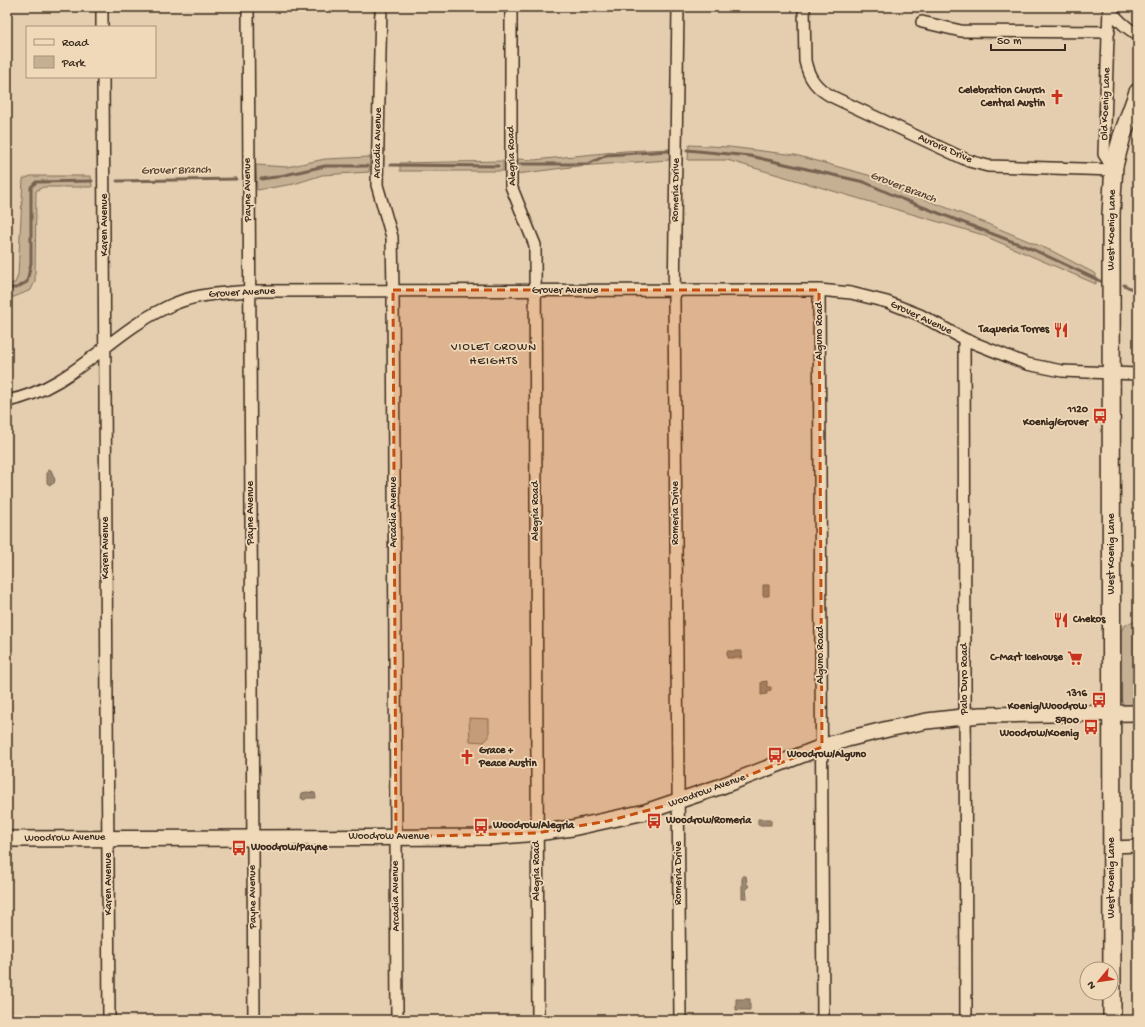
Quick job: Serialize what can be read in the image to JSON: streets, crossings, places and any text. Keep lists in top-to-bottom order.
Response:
{
  "streets": {
    "main road": ["West Koenig Lane"],
    "street": [
      "Old Koenig Lane",
      "Arcadia Avenue",
      "Aurora Drive",
      "Alegria Road",
      "Payne Avenue",
      "Romeria Drive",
      "Karen Avenue",
      "Grover Avenue",
      "Alguno Road",
      "Palo Duro Road",
      "Woodrow Avenue"
    ]
  },
  "crossings": [
    ["Old Koenig Lane", "Aurora Drive"],
    ["Old Koenig Lane", "West Koenig Lane"],
    ["Arcadia Avenue", "Grover Avenue"],
    ["Arcadia Avenue", "Woodrow Avenue"],
    ["Aurora Drive", "West Koenig Lane"],
    ["Alegria Road", "Grover Avenue"],
    ["Alegria Road", "Woodrow Avenue"],
    ["Payne Avenue", "Grover Avenue"],
    ["Payne Avenue", "Woodrow Avenue"],
    ["Romeria Drive", "Grover Avenue"],
    ["Romeria Drive", "Woodrow Avenue"],
    ["Karen Avenue", "Grover Avenue"],
    ["Karen Avenue", "Woodrow Avenue"],
    ["West Koenig Lane", "Grover Avenue"],
    ["West Koenig Lane", "Woodrow Avenue"],
    ["Grover Avenue", "Alguno Road"],
    ["Grover Avenue", "Palo Duro Road"],
    ["Alguno Road", "Woodrow Avenue"],
    ["Palo Duro Road", "Woodrow Avenue"]
  ],
  "districts": ["VIOLET CROWN HEIGHTS"],
  "water": ["Grover Branch"],
  "places": {
    "church": ["Celebration Church Central Austin", "Grace + Peace Austin"],
    "restaurant": ["Taqueria Torres", "Chekos"],
    "bus stop": [
      "1120 Koenig/Grover",
      "1316 Koenig/Woodrow",
      "5900 Woodrow/Koenig",
      "Woodrow/Alguno",
      "Woodrow/Romeria",
      "Woodrow/Alegria",
      "Woodrow/Payne"
    ],
    "supermarket": ["C-Mart Icehouse"]
  },
  "legend": ["Road", "Park"],
  "scale_bar": "50 m",
  "north": "bottom left"
}
